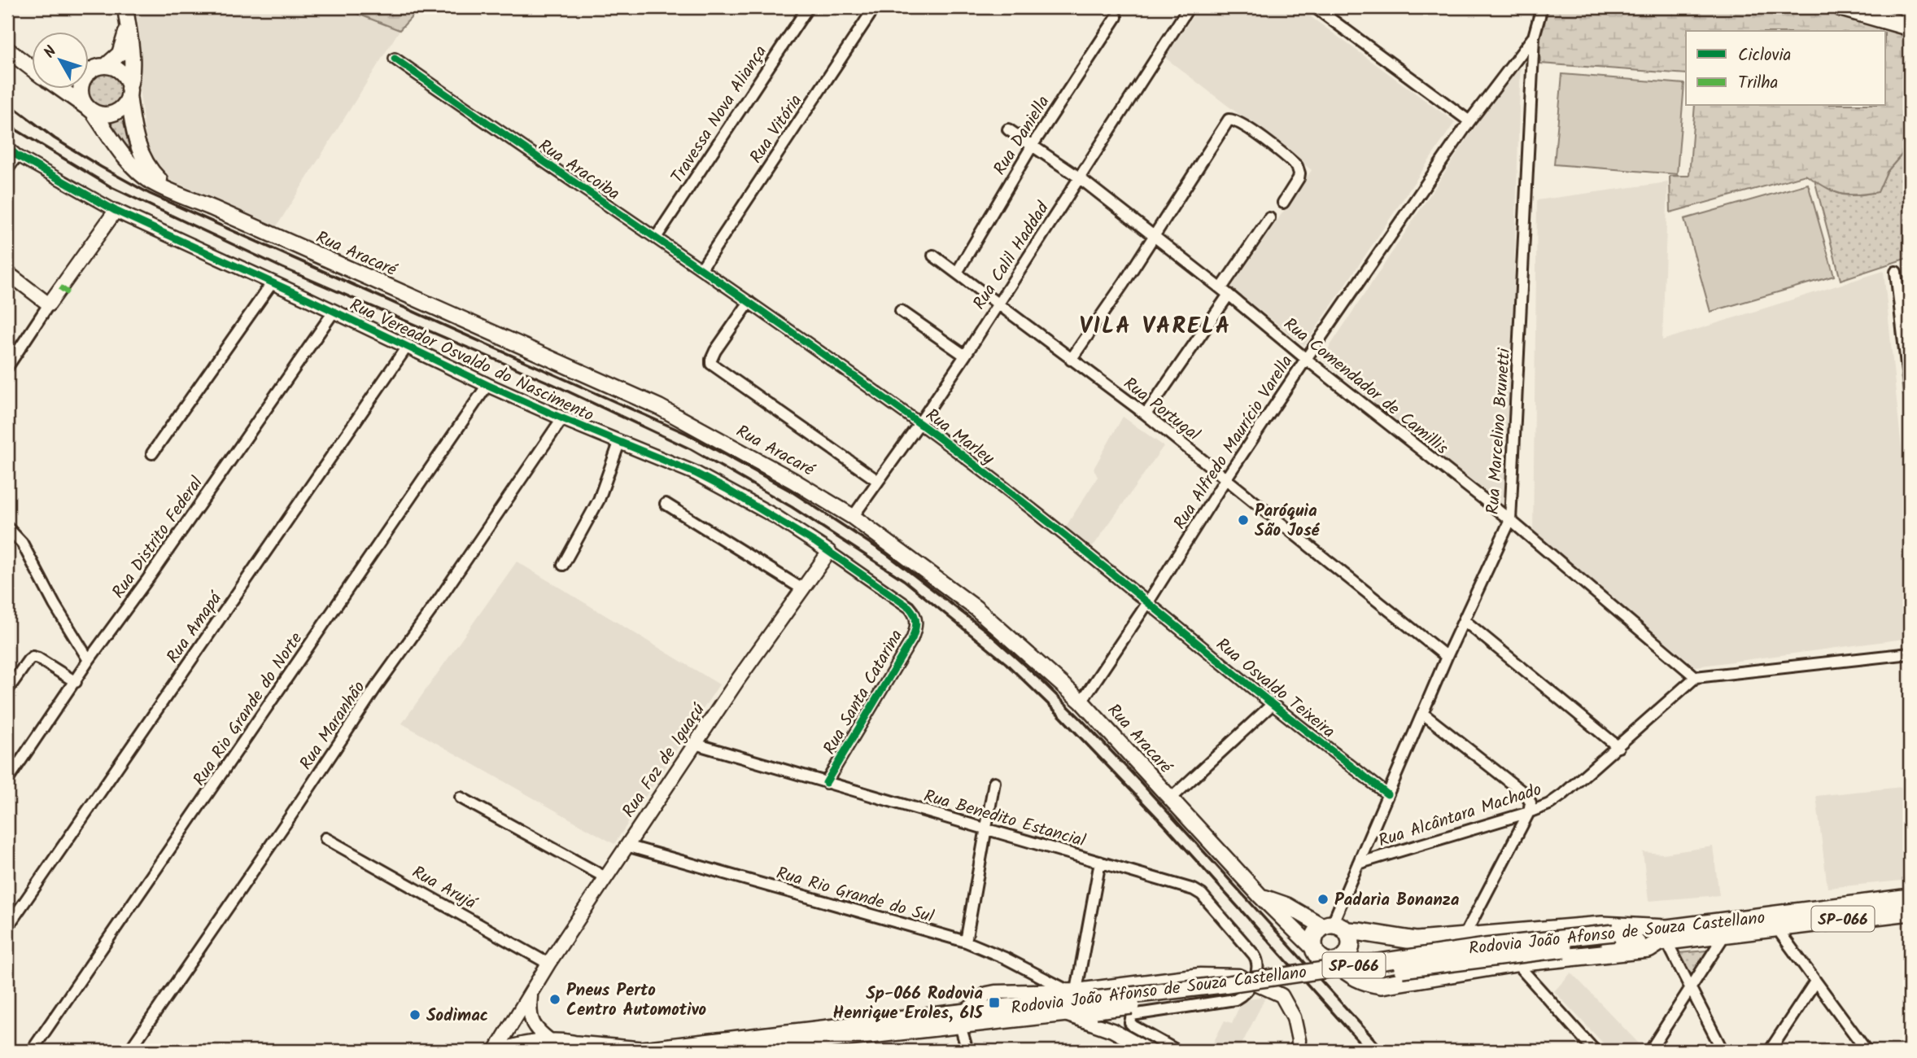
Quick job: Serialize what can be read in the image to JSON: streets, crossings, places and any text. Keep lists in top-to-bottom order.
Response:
{
  "streets": {
    "highway": ["SP-066", "Rodovia João Afonso de Souza Castellano"],
    "main road": ["Rua Aracaré"],
    "street": [
      "Travessa Nova Aliança",
      "Rua Vitória",
      "Rua Daniella",
      "Rua Aracoiba",
      "Rua Calil Haddad",
      "Rua Vereador Osvaldo do Nascimento",
      "Rua Comendador de Camillis",
      "Rua Portugal",
      "Rua Marcelino Brunetti",
      "Rua Marley",
      "Rua Alfredo Maurício Varella",
      "Rua Distrito Federal",
      "Rua Amapá",
      "Rua Osvaldo Teixeira",
      "Rua Santa Catarina",
      "Rua Rio Grande do Norte",
      "Rua Maranhão",
      "Rua Foz de Iguaçú",
      "Rua Alcântara Machado",
      "Rua Benedito Estancial",
      "Rua Arujá",
      "Rua Rio Grande do Sul"
    ]
  },
  "crossings": [
    ["Travessa Nova Aliança", "Rua Aracoiba"],
    ["Rua Vitória", "Rua Aracoiba"],
    ["Rua Daniella", "Rua Comendador de Camillis"],
    ["Rua Daniella", "Rua Portugal"],
    ["Rua Aracoiba", "Rua Marley"],
    ["Rua Aracaré", "Rua Calil Haddad"],
    ["Rua Aracaré", "Rua Marcelino Brunetti"],
    ["Rua Aracaré", "Rua Alfredo Maurício Varella"],
    ["Rua Calil Haddad", "Rua Comendador de Camillis"],
    ["Rua Calil Haddad", "Rua Portugal"],
    ["Rua Calil Haddad", "Rua Marley"],
    ["Rua Vereador Osvaldo do Nascimento", "Rua Distrito Federal"],
    ["Rua Vereador Osvaldo do Nascimento", "Rua Amapá"],
    ["Rua Vereador Osvaldo do Nascimento", "Rua Santa Catarina"],
    ["Rua Vereador Osvaldo do Nascimento", "Rua Rio Grande do Norte"],
    ["Rua Vereador Osvaldo do Nascimento", "Rua Maranhão"],
    ["Rua Vereador Osvaldo do Nascimento", "Rua Foz de Iguaçú"],
    ["Rua Comendador de Camillis", "Rua Marcelino Brunetti"],
    ["Rua Comendador de Camillis", "Rua Alfredo Maurício Varella"],
    ["Rua Comendador de Camillis", "Rua Alcântara Machado"],
    ["Rua Portugal", "Rua Marcelino Brunetti"],
    ["Rua Portugal", "Rua Alfredo Maurício Varella"],
    ["Rua Marcelino Brunetti", "Rua Alfredo Maurício Varella"],
    ["Rua Marcelino Brunetti", "Rua Osvaldo Teixeira"],
    ["Rua Marcelino Brunetti", "Rua Alcântara Machado"],
    ["Rua Marley", "Rua Alfredo Maurício Varella"],
    ["Rua Marley", "Rua Osvaldo Teixeira"],
    ["Rua Alfredo Maurício Varella", "Rua Osvaldo Teixeira"],
    ["Rua Santa Catarina", "Rua Benedito Estancial"],
    ["Rua Foz de Iguaçú", "Rua Benedito Estancial"],
    ["Rua Foz de Iguaçú", "Rua Arujá"],
    ["Rua Foz de Iguaçú", "Rua Rio Grande do Sul"],
    ["SP-066", "Rodovia João Afonso de Souza Castellano"]
  ],
  "districts": ["VILA VARELA"],
  "places": {
    "other": [
      "Paróquia São José",
      "Padaria Bonanza",
      "Pneus Perto Centro Automotivo",
      "Sodimac"
    ],
    "transit": ["Sp-066 Rodovia Henrique Eroles, 615"]
  },
  "legend": ["Ciclovia", "Trilha"],
  "north": "top left"
}
